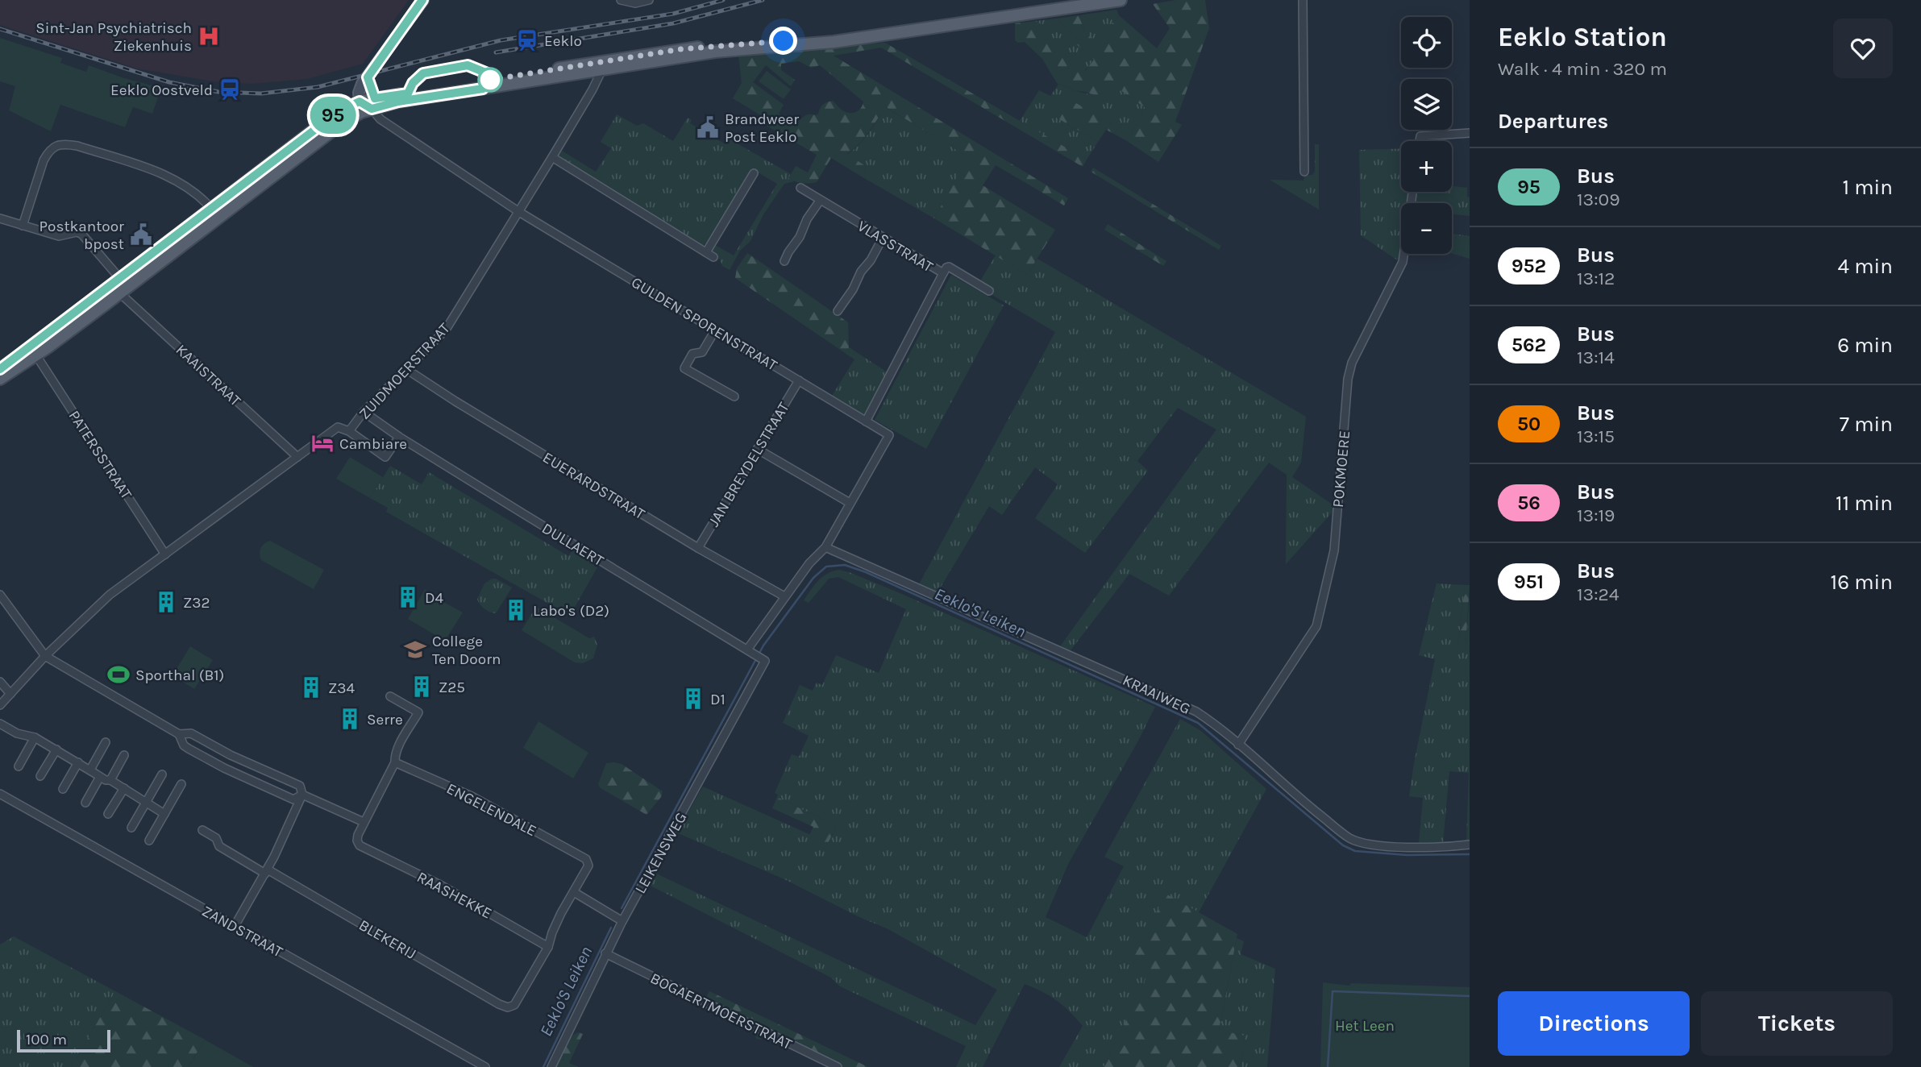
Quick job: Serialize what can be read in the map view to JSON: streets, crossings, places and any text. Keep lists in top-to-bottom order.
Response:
{
  "streets": {
    "street": [
      "VLASSTRAAT",
      "GULDEN SPORENSTRAAT",
      "ZUIDMOERSTRAAT",
      "KAAISTRAAT",
      "PATERSSTRAAT",
      "JAN BREYDELSTRAAT",
      "POKMOERE",
      "EUERARDSTRAAT",
      "DULLAERT",
      "KRAAIWEG",
      "ENGELENDALE",
      "LEIKENSWEG",
      "RAASHEKKE",
      "ZANDSTRAAT",
      "BLEKERIJ",
      "BOGAERTMOERSTRAAT"
    ]
  },
  "crossings": [
    ["GULDEN SPORENSTRAAT", "ZUIDMOERSTRAAT"],
    ["GULDEN SPORENSTRAAT", "JAN BREYDELSTRAAT"],
    ["ZUIDMOERSTRAAT", "KAAISTRAAT"],
    ["ZUIDMOERSTRAAT", "PATERSSTRAAT"],
    ["ZUIDMOERSTRAAT", "EUERARDSTRAAT"],
    ["ZUIDMOERSTRAAT", "DULLAERT"],
    ["JAN BREYDELSTRAAT", "EUERARDSTRAAT"],
    ["POKMOERE", "KRAAIWEG"],
    ["DULLAERT", "LEIKENSWEG"],
    ["LEIKENSWEG", "BOGAERTMOERSTRAAT"],
    ["RAASHEKKE", "BLEKERIJ"]
  ],
  "water": ["Eeklo'S Leiken"],
  "parks": ["Het Leen"],
  "places": {
    "hospital": ["Sint-Jan Psychiatrisch Ziekenhuis"],
    "station": ["Eeklo", "Eeklo Oostveld"],
    "public building": ["Brandweer Post Eeklo", "Postkantoor bpost"],
    "hotel": ["Cambiare"],
    "building": [
      "D4",
      "Z32",
      "Labo's (D2)",
      "Z25",
      "Z34",
      "D1",
      "Serre"
    ],
    "school or university": ["College Ten Doorn"],
    "sports": ["Sporthal (B1)"]
  },
  "lines": ["bus line 95"],
  "scale_bar": "100 m",
  "page": {
    "on_map": "95",
    "heading": [
      ["Eeklo Station", "Walk · 4 min · 320 m"],
      "Departures"
    ],
    "map_buttons": ["+", "−"],
    "list": [
      {
        "mark": "95",
        "name": "Bus",
        "note": "13:09",
        "value": "1 min"
      },
      {
        "mark": "952",
        "name": "Bus",
        "note": "13:12",
        "value": "4 min"
      },
      {
        "mark": "562",
        "name": "Bus",
        "note": "13:14",
        "value": "6 min"
      },
      {
        "mark": "50",
        "name": "Bus",
        "note": "13:15",
        "value": "7 min"
      },
      {
        "mark": "56",
        "name": "Bus",
        "note": "13:19",
        "value": "11 min"
      },
      {
        "mark": "951",
        "name": "Bus",
        "note": "13:24",
        "value": "16 min"
      }
    ],
    "buttons": ["Directions", "Tickets"],
    "scale": "100 m"
  }
}
